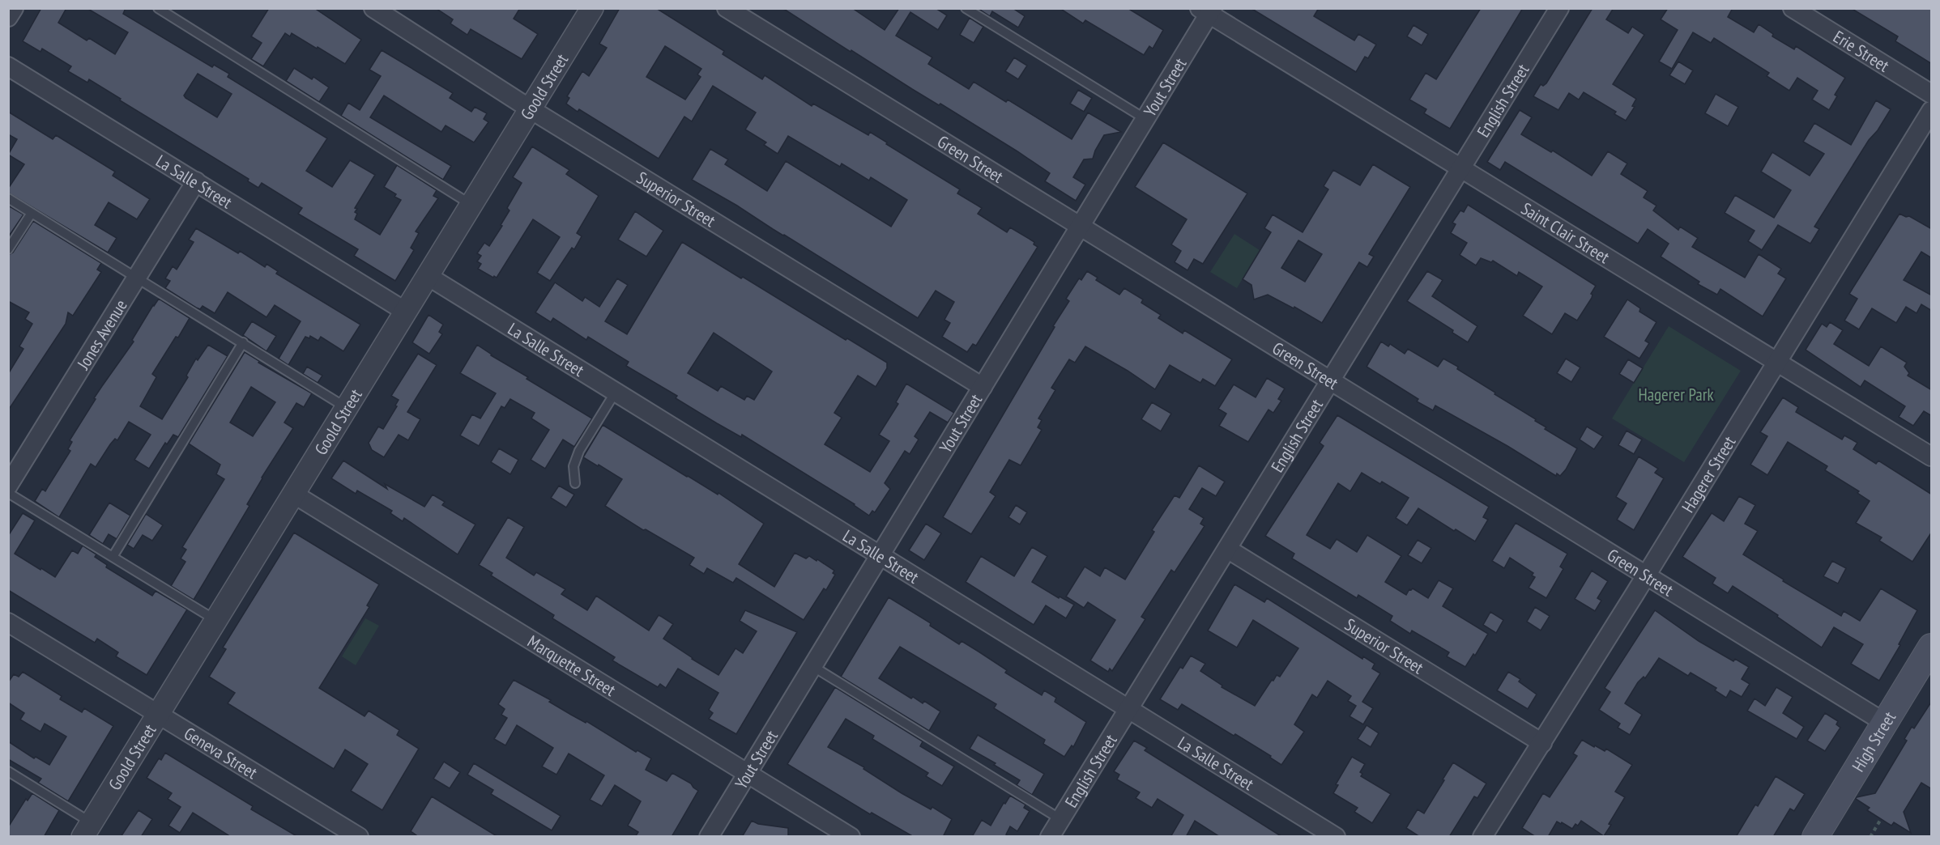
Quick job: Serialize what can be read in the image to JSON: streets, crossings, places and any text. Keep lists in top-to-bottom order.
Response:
{
  "streets": {
    "main road": ["High Street"],
    "street": [
      "Erie Street",
      "Yout Street",
      "Goold Street",
      "English Street",
      "Green Street",
      "La Salle Street",
      "Superior Street",
      "Saint Clair Street",
      "Jones Avenue",
      "Hagerer Street",
      "Marquette Street",
      "Geneva Street"
    ]
  },
  "crossings": [
    ["Yout Street", "Green Street"],
    ["Yout Street", "La Salle Street"],
    ["Yout Street", "Superior Street"],
    ["Yout Street", "Saint Clair Street"],
    ["Yout Street", "Marquette Street"],
    ["Goold Street", "La Salle Street"],
    ["Goold Street", "Superior Street"],
    ["Goold Street", "Marquette Street"],
    ["Goold Street", "Geneva Street"],
    ["English Street", "Green Street"],
    ["English Street", "La Salle Street"],
    ["English Street", "Superior Street"],
    ["English Street", "Saint Clair Street"],
    ["Green Street", "Hagerer Street"],
    ["Green Street", "High Street"],
    ["La Salle Street", "Jones Avenue"],
    ["Superior Street", "Hagerer Street"],
    ["Saint Clair Street", "Hagerer Street"]
  ],
  "parks": ["Hagerer Park"]
}
